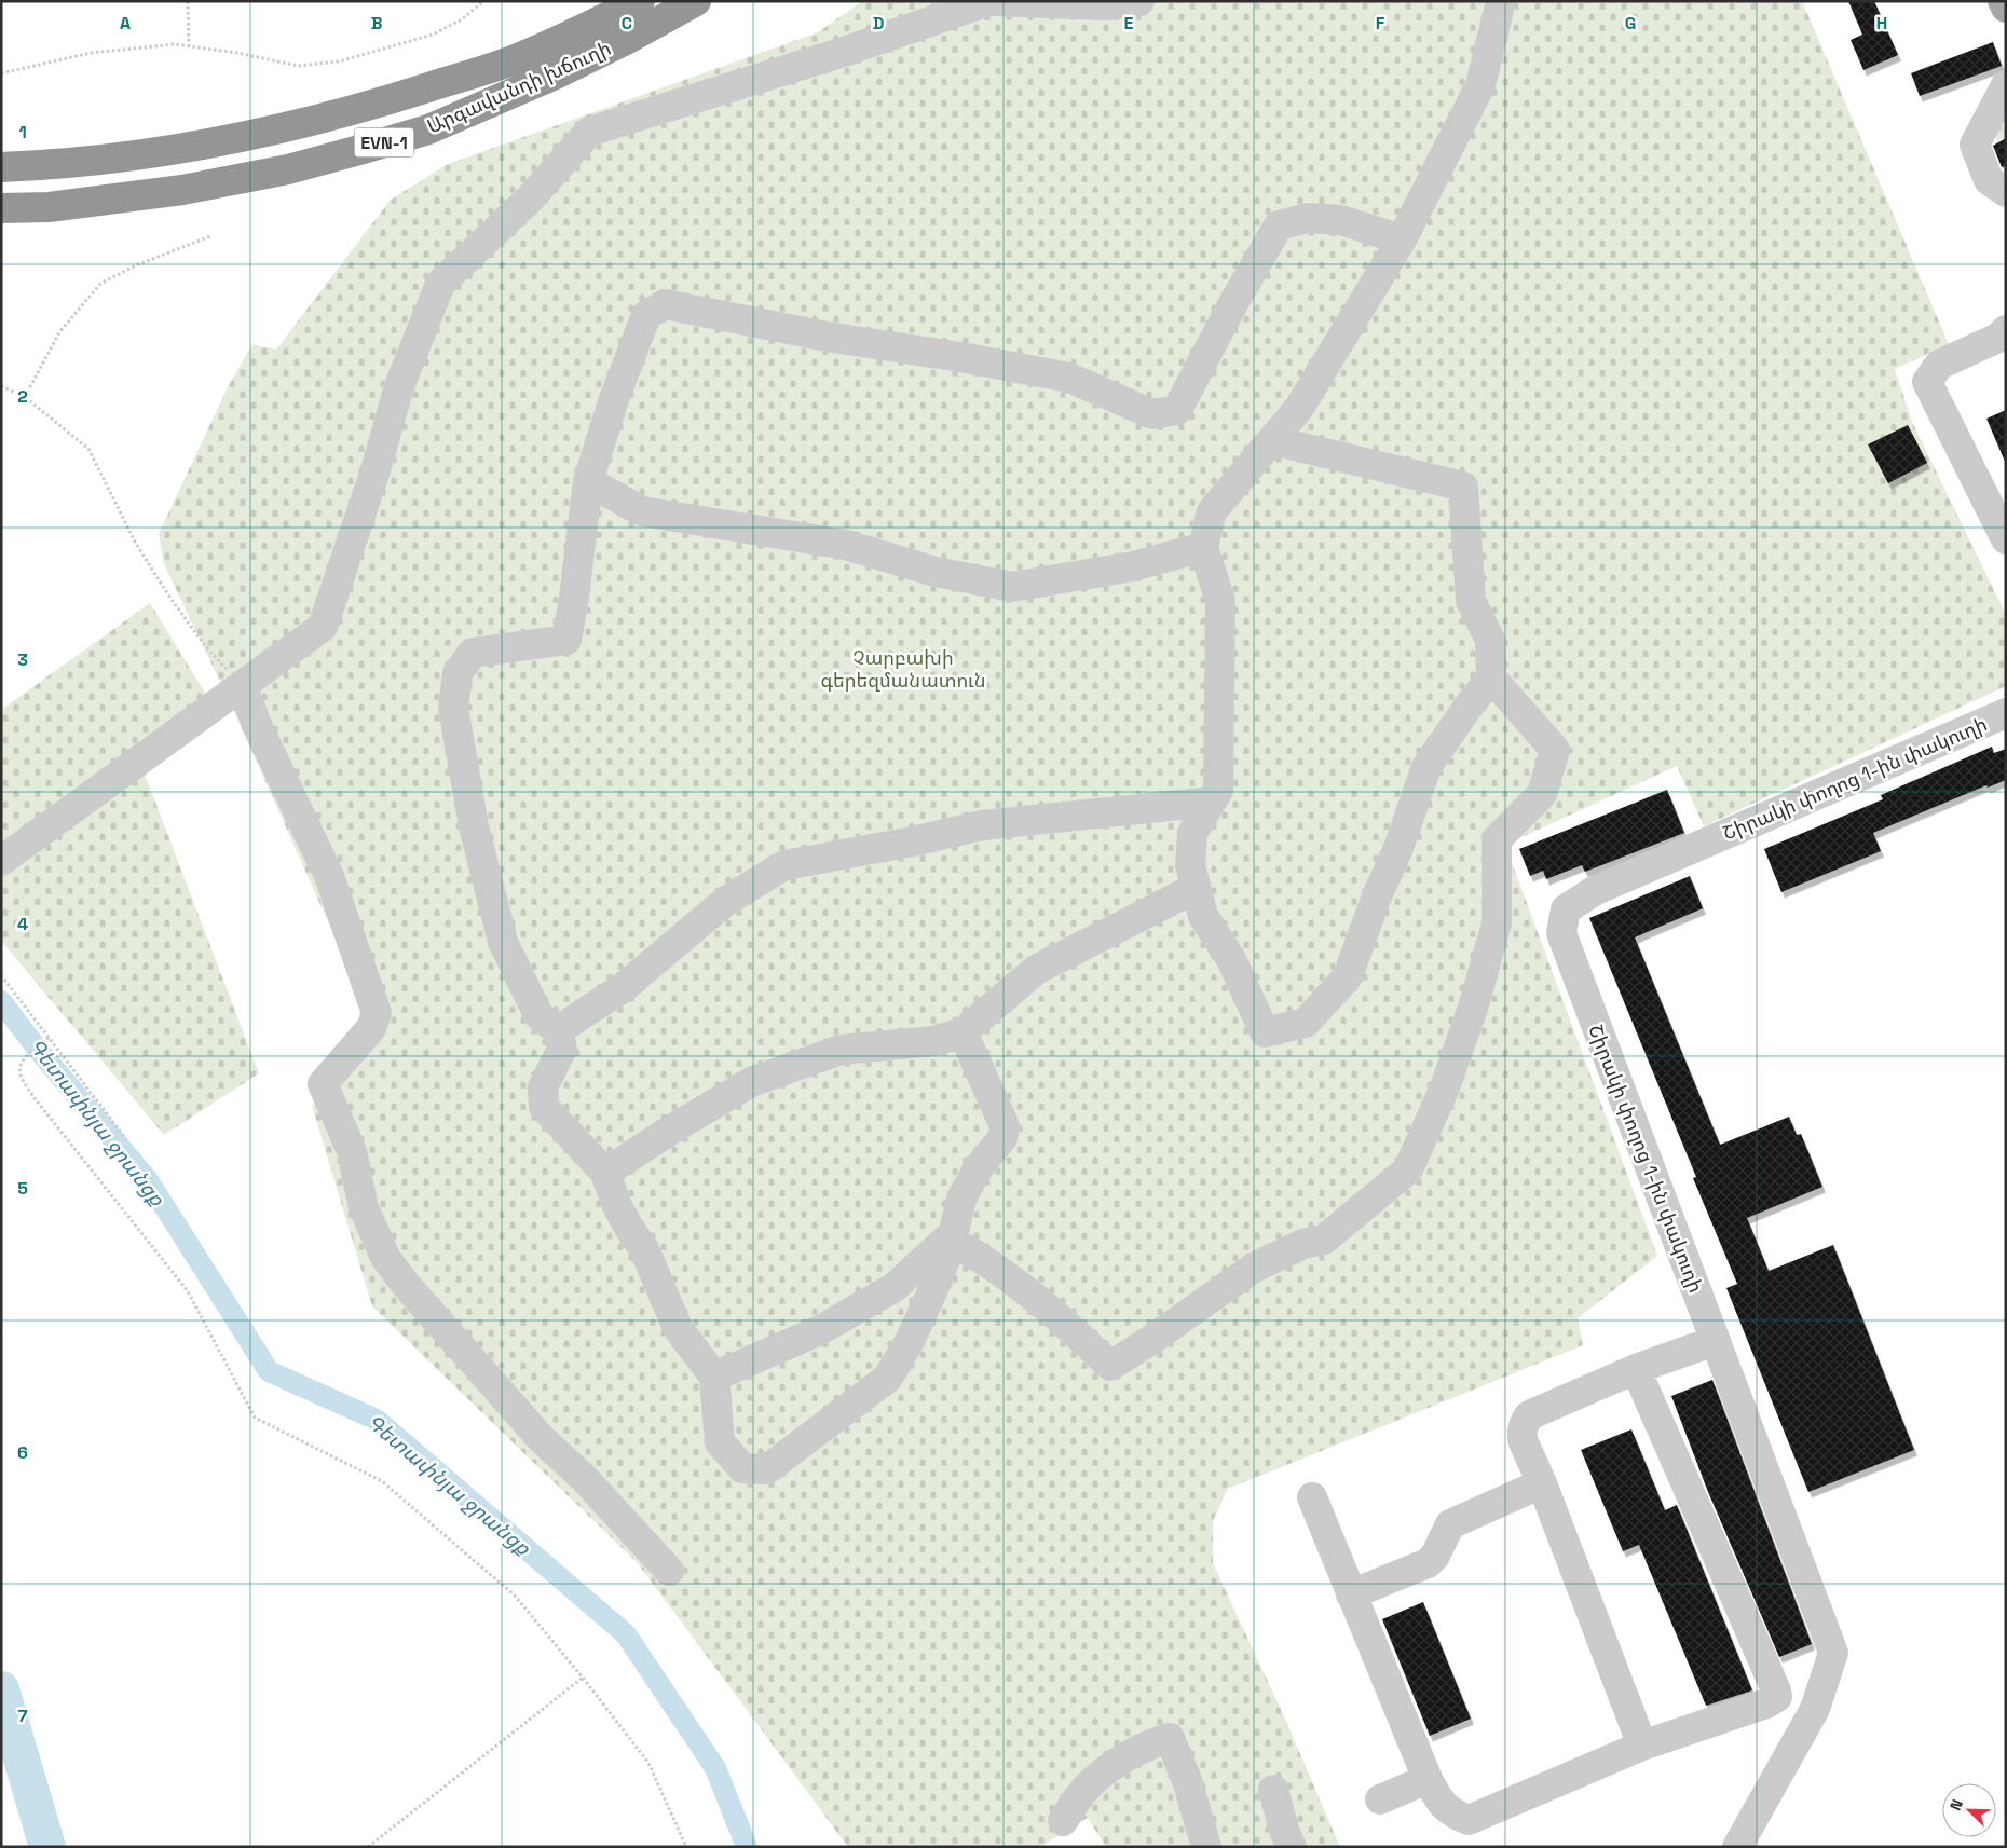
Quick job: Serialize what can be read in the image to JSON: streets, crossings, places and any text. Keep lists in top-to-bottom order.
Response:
{
  "streets": {
    "highway": ["Արգավանդի խճուղի", "EVN-1"],
    "lane": ["Շիրակի փողոց 1-ին փակուղի"]
  },
  "water": ["Գետափնյա ջրանցք"],
  "parks": ["Չարբախի գերեզմանատուն"],
  "north": "top left",
  "grid": {
    "columns": [
      "A",
      "B",
      "C",
      "D",
      "E",
      "F",
      "G",
      "H"
    ],
    "rows": [
      "1",
      "2",
      "3",
      "4",
      "5",
      "6",
      "7"
    ]
  }
}
